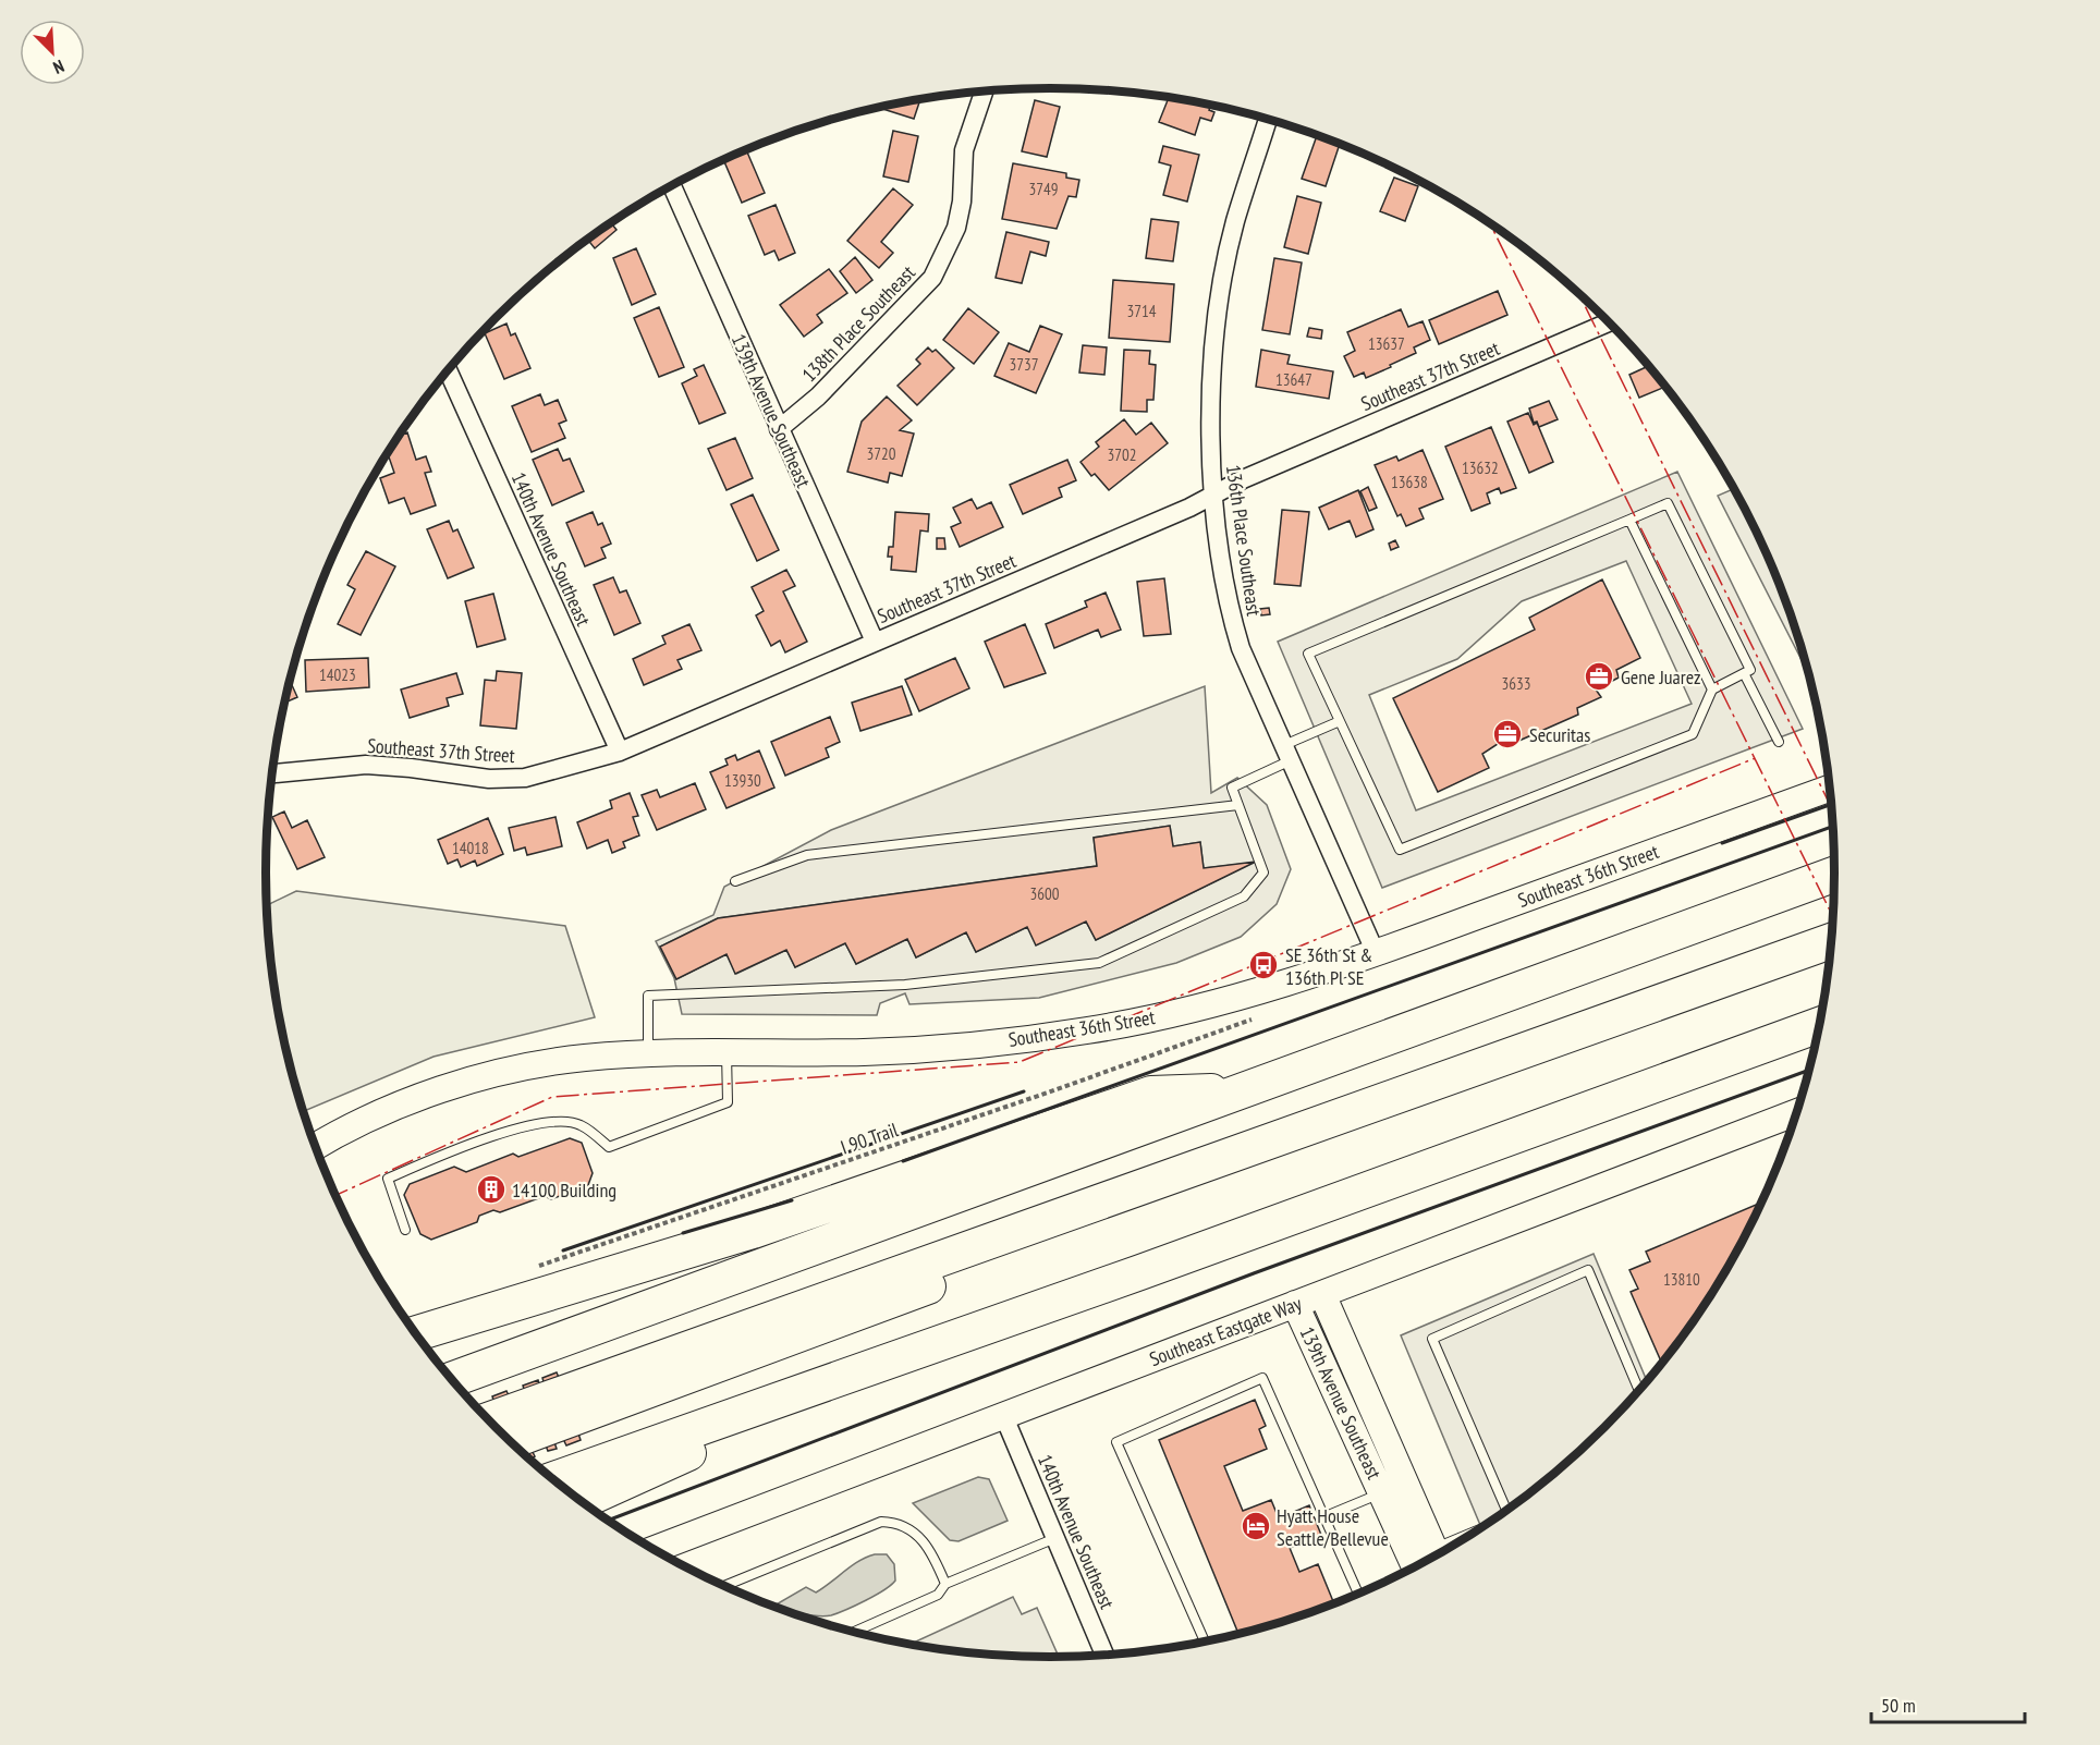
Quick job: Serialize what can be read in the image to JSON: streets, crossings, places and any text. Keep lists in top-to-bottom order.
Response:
{
  "streets": {
    "main road": ["139th Avenue Southeast", "Southeast 36th Street", "Southeast Eastgate Way"],
    "street": [
      "138th Place Southeast",
      "Southeast 37th Street",
      "136th Place Southeast",
      "140th Avenue Southeast"
    ],
    "path": ["I 90 Trail"]
  },
  "crossings": [
    ["138th Place Southeast", "139th Avenue Southeast"],
    ["Southeast 37th Street", "139th Avenue Southeast"],
    ["Southeast 37th Street", "136th Place Southeast"],
    ["Southeast 37th Street", "140th Avenue Southeast"],
    ["139th Avenue Southeast", "Southeast Eastgate Way"],
    ["136th Place Southeast", "Southeast 36th Street"],
    ["140th Avenue Southeast", "Southeast Eastgate Way"]
  ],
  "places": {
    "office": ["Gene Juarez", "Securitas"],
    "bus stop": ["SE 36th St & 136th Pl SE"],
    "building": ["14100 Building"],
    "hotel": ["Hyatt House Seattle/Bellevue"]
  },
  "house_numbers": [
    "3749",
    "3714",
    "13637",
    "3737",
    "13647",
    "3720",
    "3702",
    "13632",
    "13638",
    "14023",
    "3633",
    "13930",
    "14018",
    "3600",
    "13810"
  ],
  "scale_bar": "50 m",
  "north": "bottom right"
}
